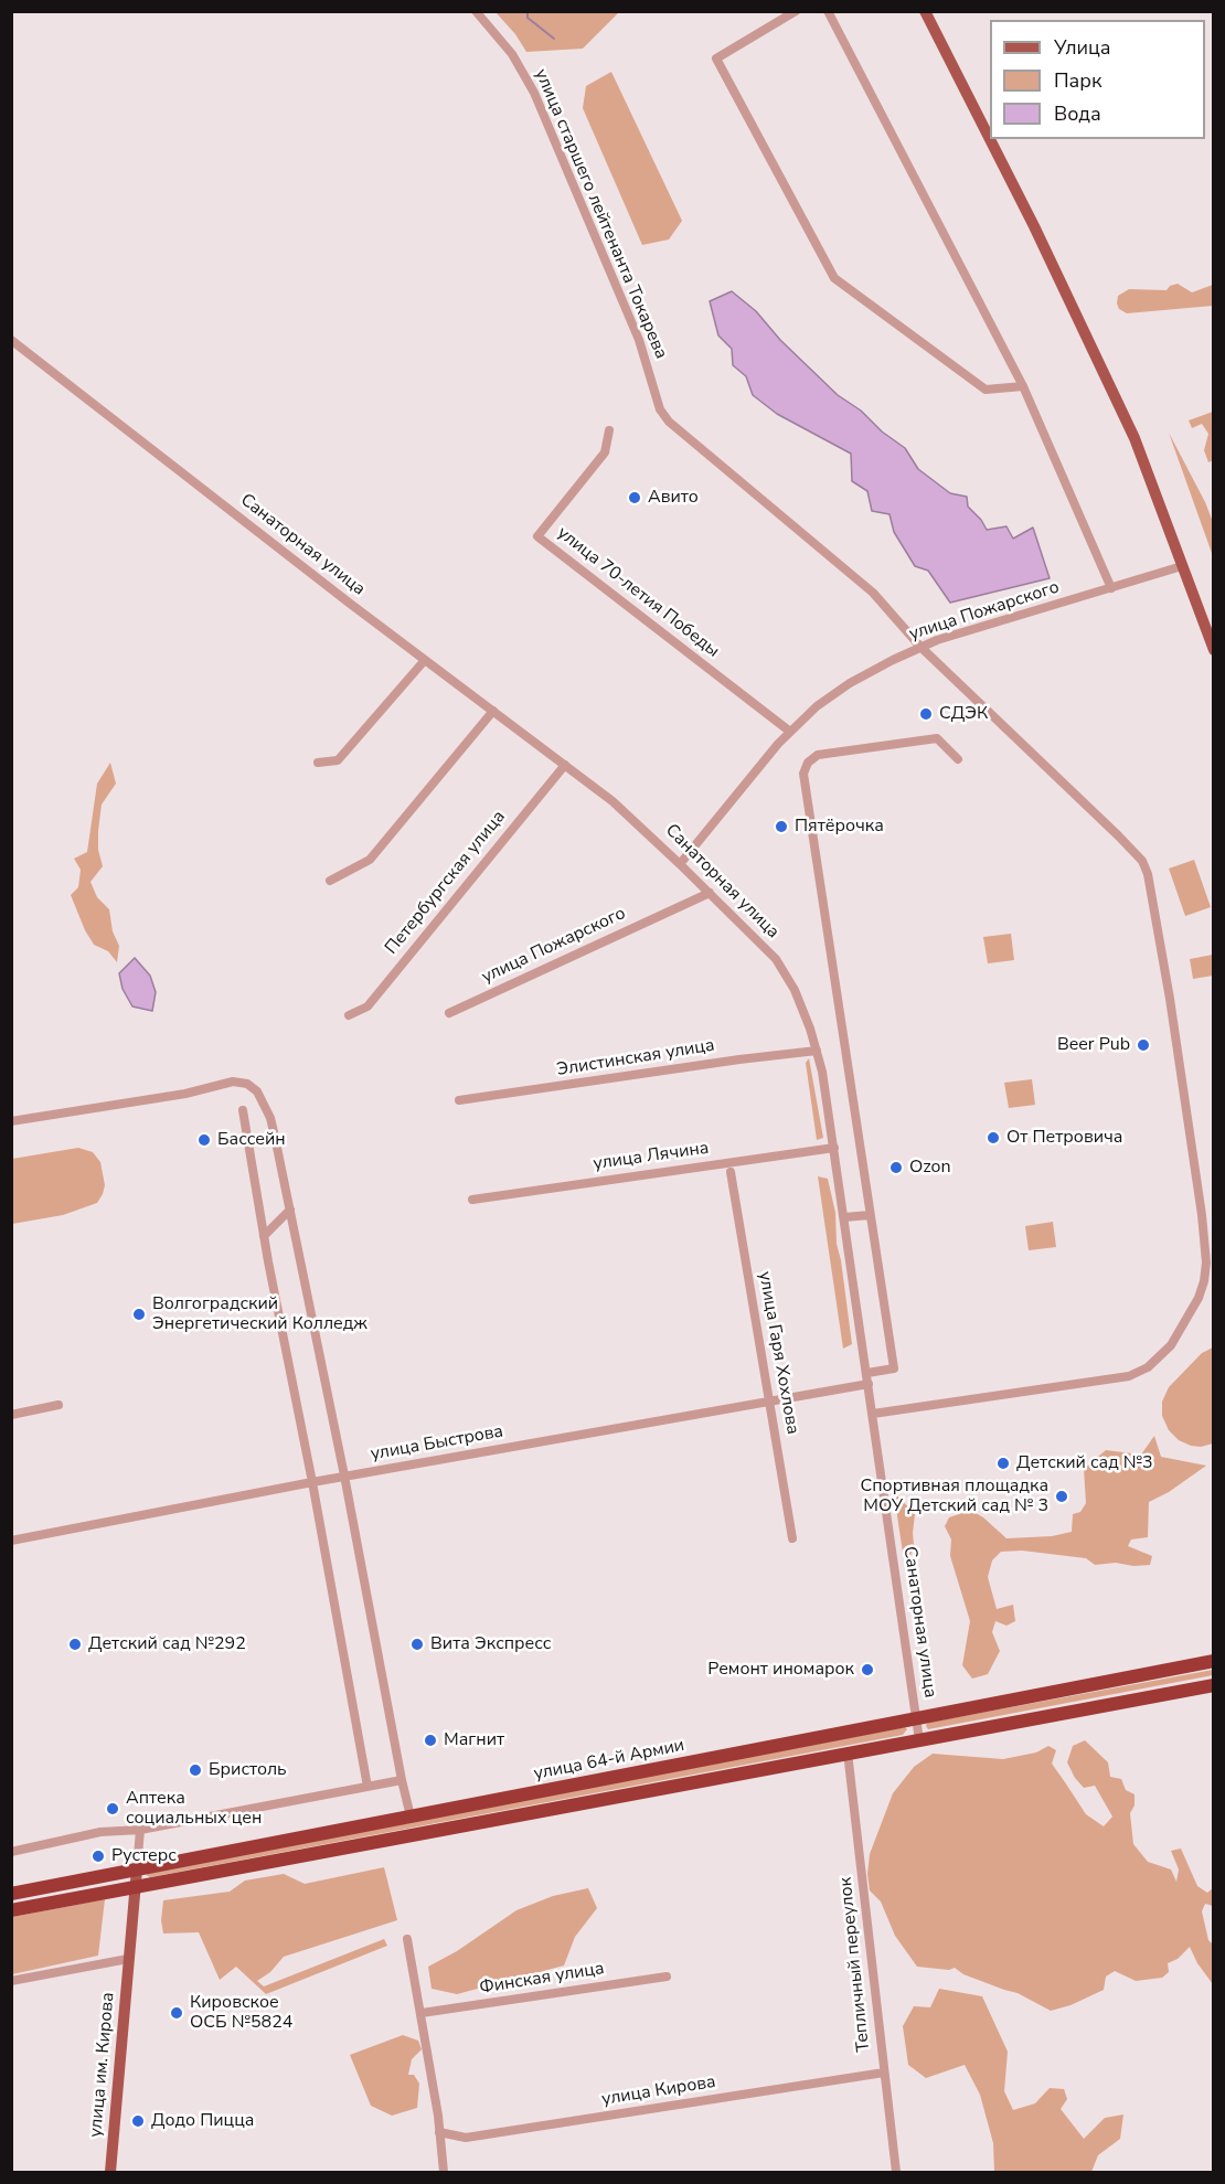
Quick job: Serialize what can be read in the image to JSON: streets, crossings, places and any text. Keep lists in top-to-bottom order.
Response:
{
  "streets": {
    "highway": ["улица 64-й Армии"],
    "main road": ["улица им. Кирова"],
    "street": [
      "улица старшего лейтенанта Токарева",
      "Санаторная улица",
      "улица 70-летия Победы",
      "улица Пожарского",
      "Петербургская улица",
      "Элистинская улица",
      "улица Лячина",
      "улица Гаря Хохлова",
      "улица Быстрова",
      "Тепличный переулок",
      "Финская улица",
      "улица Кирова"
    ]
  },
  "crossings": [
    ["улица старшего лейтенанта Токарева", "Санаторная улица"],
    ["улица старшего лейтенанта Токарева", "улица Пожарского"],
    ["Санаторная улица", "улица Пожарского"],
    ["Санаторная улица", "Петербургская улица"],
    ["Санаторная улица", "Элистинская улица"],
    ["Санаторная улица", "улица Лячина"],
    ["Санаторная улица", "улица Быстрова"],
    ["Санаторная улица", "улица 64-й Армии"],
    ["улица 70-летия Победы", "улица Пожарского"],
    ["улица Гаря Хохлова", "улица Быстрова"],
    ["улица 64-й Армии", "улица им. Кирова"],
    ["Тепличный переулок", "улица Кирова"]
  ],
  "places": [
    "Авито",
    "СДЭК",
    "Пятёрочка",
    "Beer Pub",
    "От Петровича",
    "Бассейн",
    "Ozon",
    "Волгоградский Энергетический Колледж",
    "Детский сад №3",
    "Спортивная площадка МОУ Детский сад № 3",
    "Детский сад №292",
    "Вита Экспресс",
    "Ремонт иномарок",
    "Магнит",
    "Бристоль",
    "Аптека социальных цен",
    "Рустерс",
    "Кировское ОСБ №5824",
    "Додо Пицца"
  ],
  "legend": ["Улица", "Парк", "Вода"]
}
